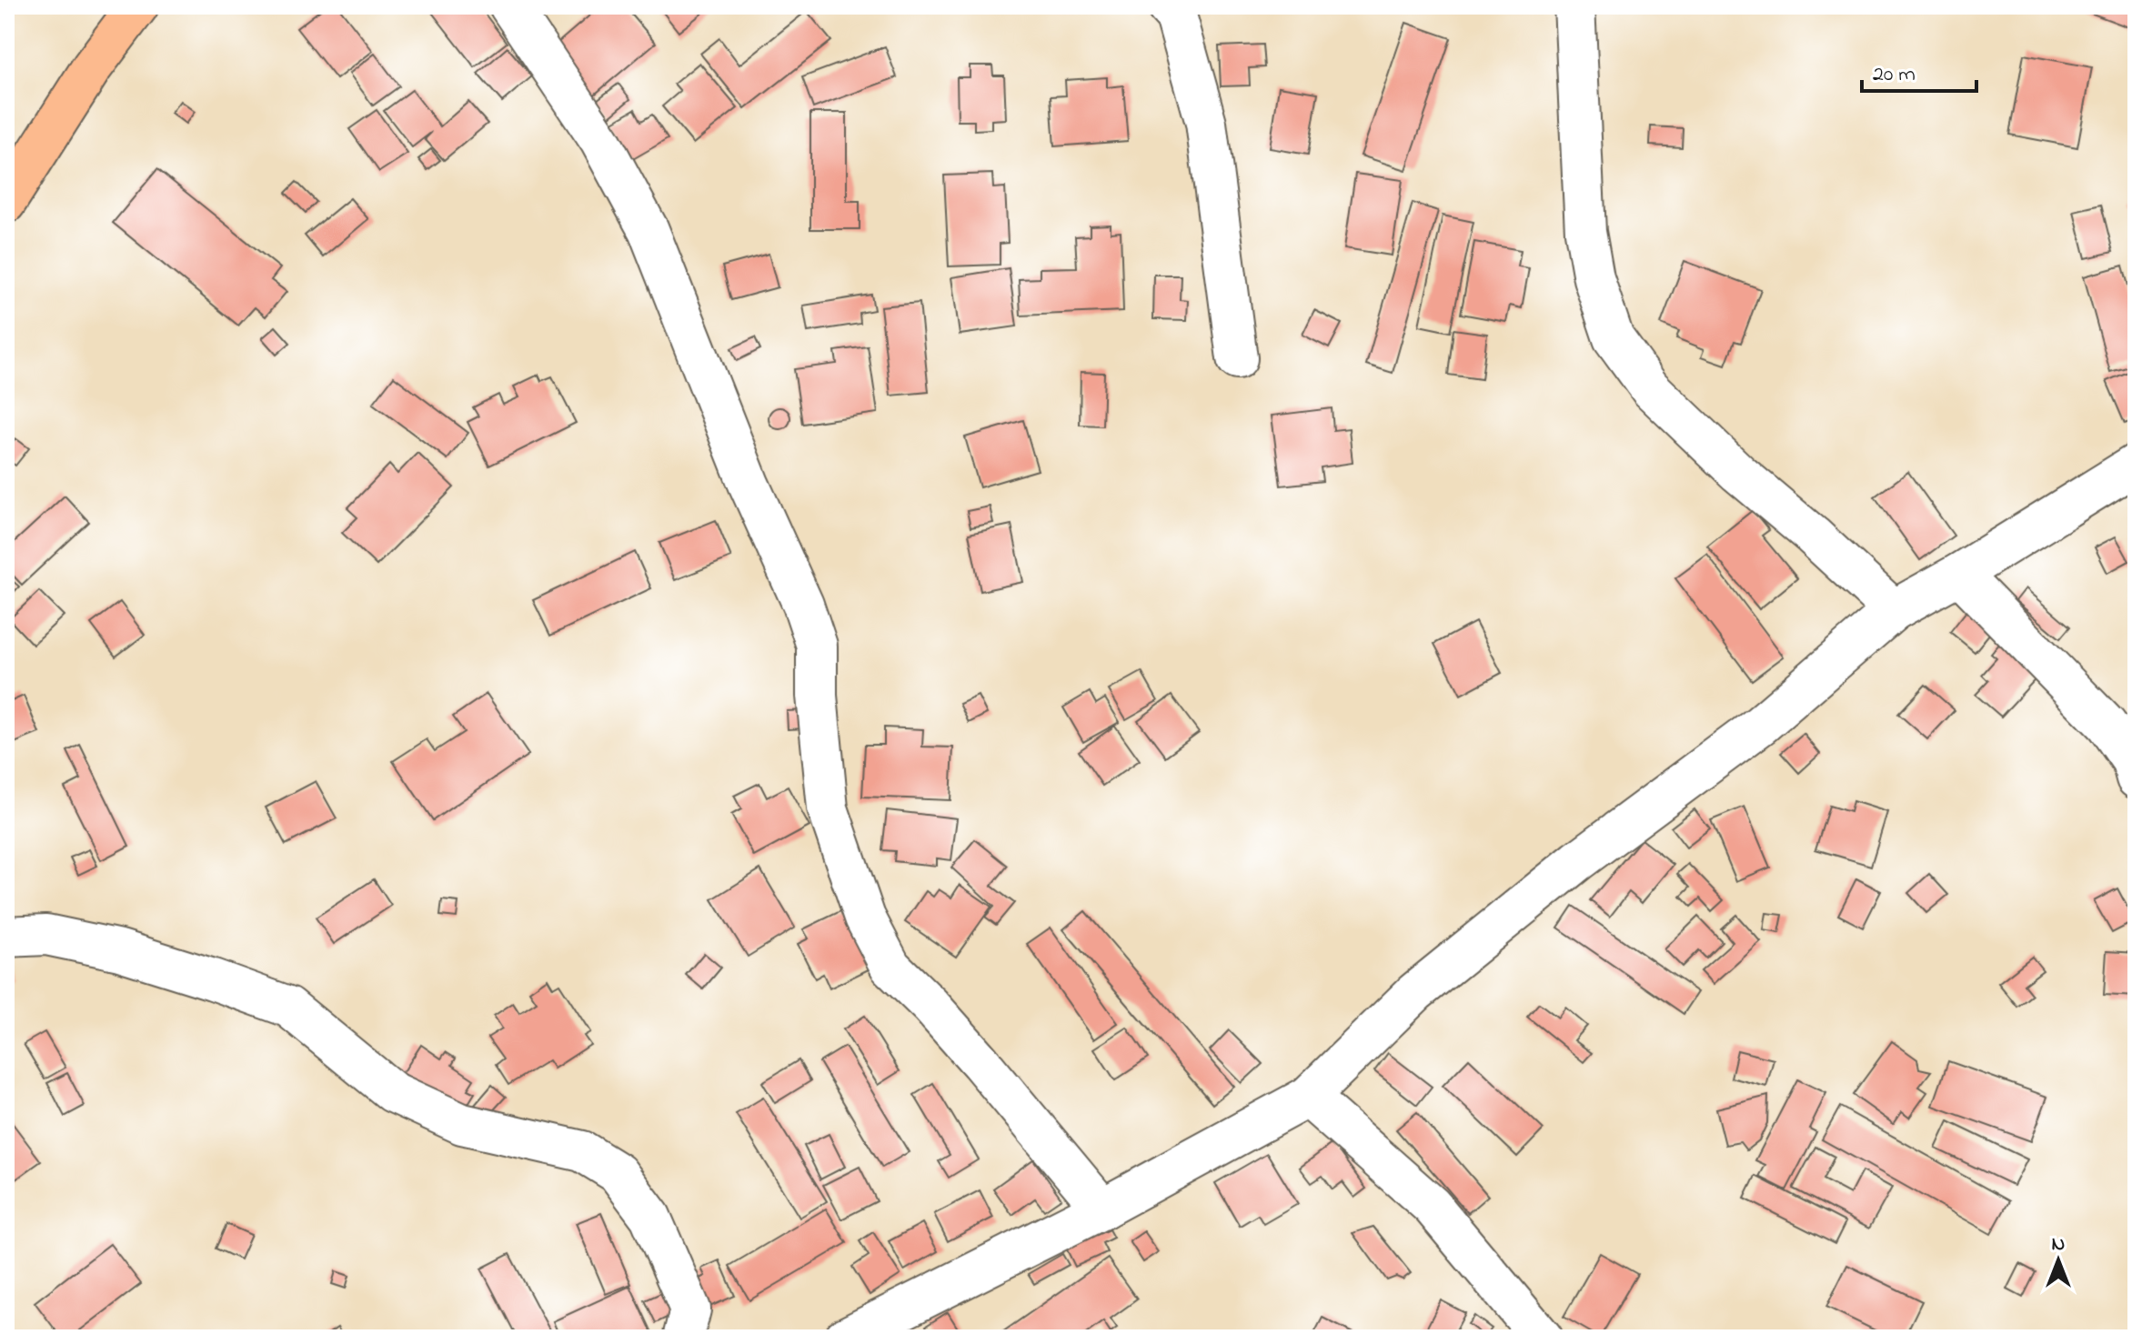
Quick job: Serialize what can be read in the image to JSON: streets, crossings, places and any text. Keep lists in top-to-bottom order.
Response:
{
  "scale_bar": "20 m",
  "north": "top"
}
